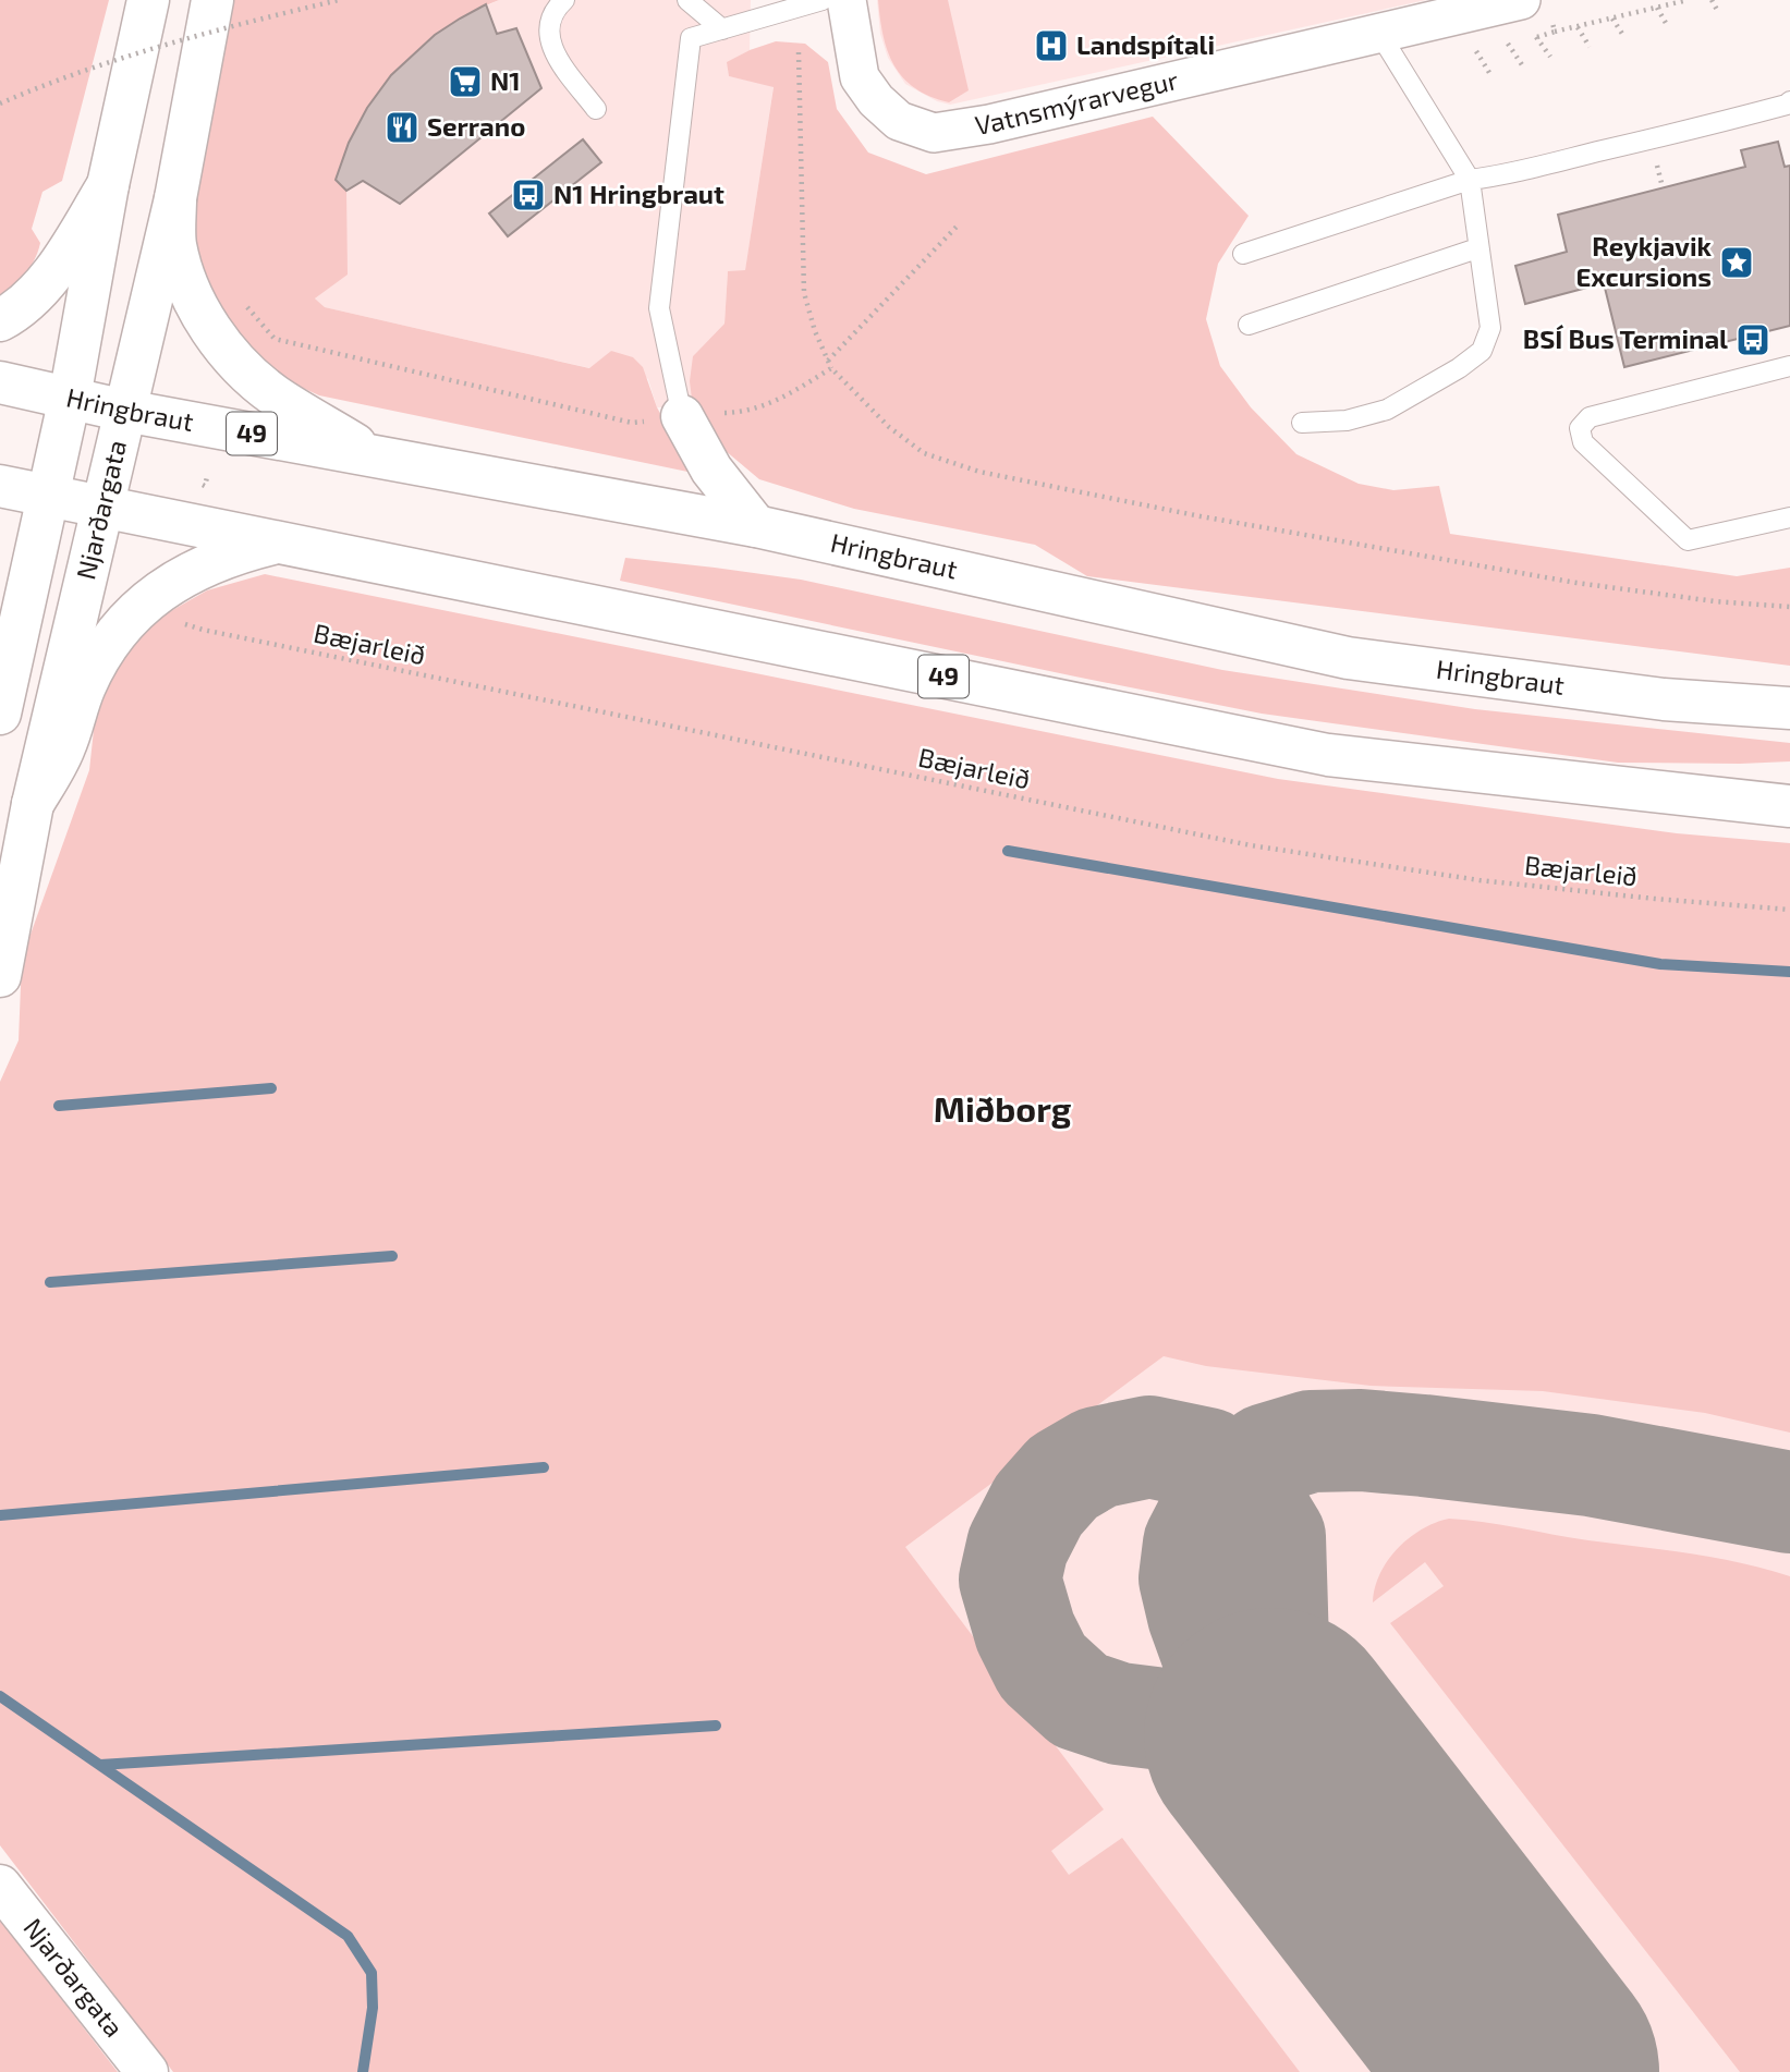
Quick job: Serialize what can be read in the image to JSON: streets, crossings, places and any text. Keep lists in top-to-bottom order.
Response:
{
  "streets": {
    "main road": ["Hringbraut", "49", "Njarðargata"],
    "street": ["Vatnsmýrarvegur"],
    "path": ["Bæjarleið"]
  },
  "crossings": [
    ["Hringbraut", "Njarðargata"],
    ["49", "Njarðargata"]
  ],
  "districts": ["Miðborg"],
  "places": {
    "hospital": ["Landspítali"],
    "supermarket": ["N1"],
    "restaurant": ["Serrano"],
    "bus stop": ["N1 Hringbraut", "BSÍ Bus Terminal"],
    "place": ["Reykjavik Excursions"]
  }
}
